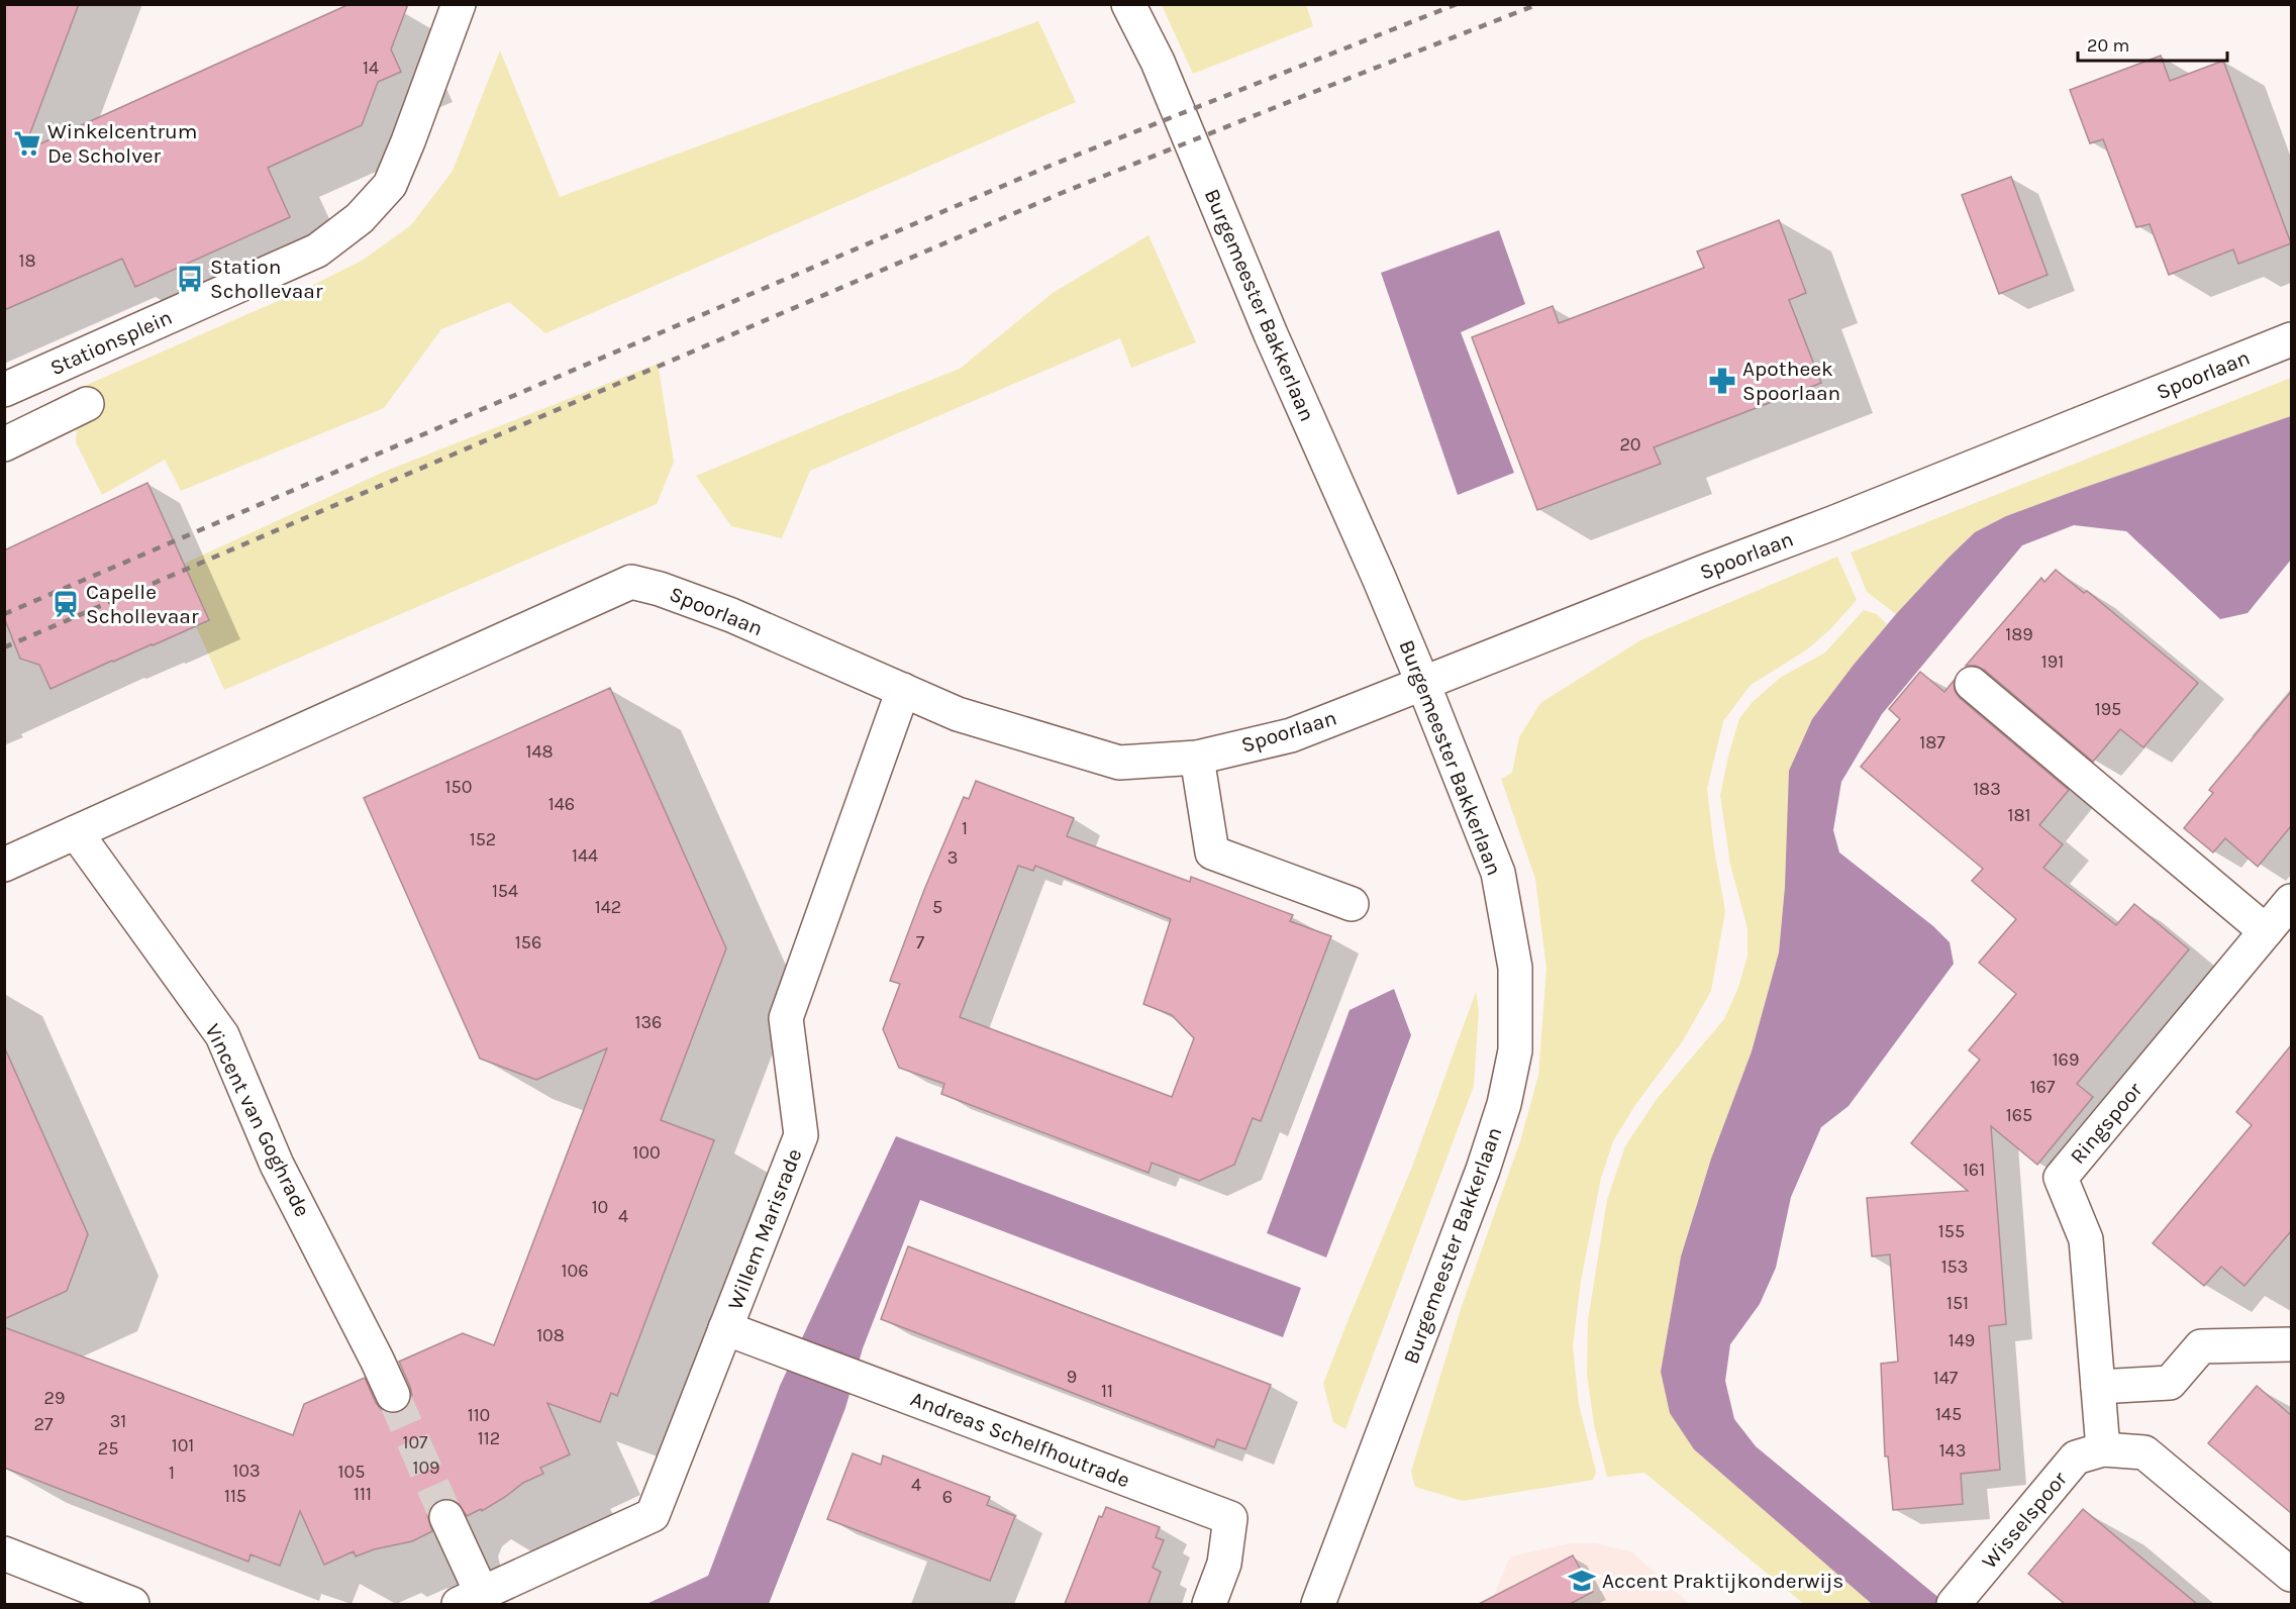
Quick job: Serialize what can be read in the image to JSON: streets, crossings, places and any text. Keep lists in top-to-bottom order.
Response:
{
  "streets": {
    "street": [
      "Burgemeester Bakkerlaan",
      "Stationsplein",
      "Spoorlaan",
      "Vincent van Goghrade",
      "Ringspoor",
      "Willem Marisrade",
      "Andreas Schelfhoutrade",
      "Wisselspoor"
    ]
  },
  "crossings": [
    ["Burgemeester Bakkerlaan", "Spoorlaan"],
    ["Spoorlaan", "Vincent van Goghrade"],
    ["Spoorlaan", "Willem Marisrade"],
    ["Ringspoor", "Wisselspoor"],
    ["Willem Marisrade", "Andreas Schelfhoutrade"]
  ],
  "places": {
    "supermarket": ["Winkelcentrum De Scholver"],
    "bus stop": ["Station Schollevaar"],
    "pharmacy": ["Apotheek Spoorlaan"],
    "station": ["Capelle Schollevaar"],
    "school or university": ["Accent Praktijkonderwijs"]
  },
  "house_numbers": [
    "14",
    "18",
    "20",
    "189",
    "191",
    "195",
    "187",
    "148",
    "150",
    "183",
    "146",
    "181",
    "1",
    "152",
    "144",
    "3",
    "154",
    "142",
    "5",
    "156",
    "7",
    "136",
    "169",
    "167",
    "165",
    "100",
    "161",
    "10",
    "4",
    "155",
    "153",
    "106",
    "151",
    "108",
    "149",
    "9",
    "147",
    "11",
    "29",
    "145",
    "110",
    "31",
    "27",
    "112",
    "107",
    "101",
    "25",
    "143",
    "109",
    "103",
    "105",
    "1",
    "4",
    "111",
    "115",
    "6"
  ],
  "scale_bar": "20 m"
}
